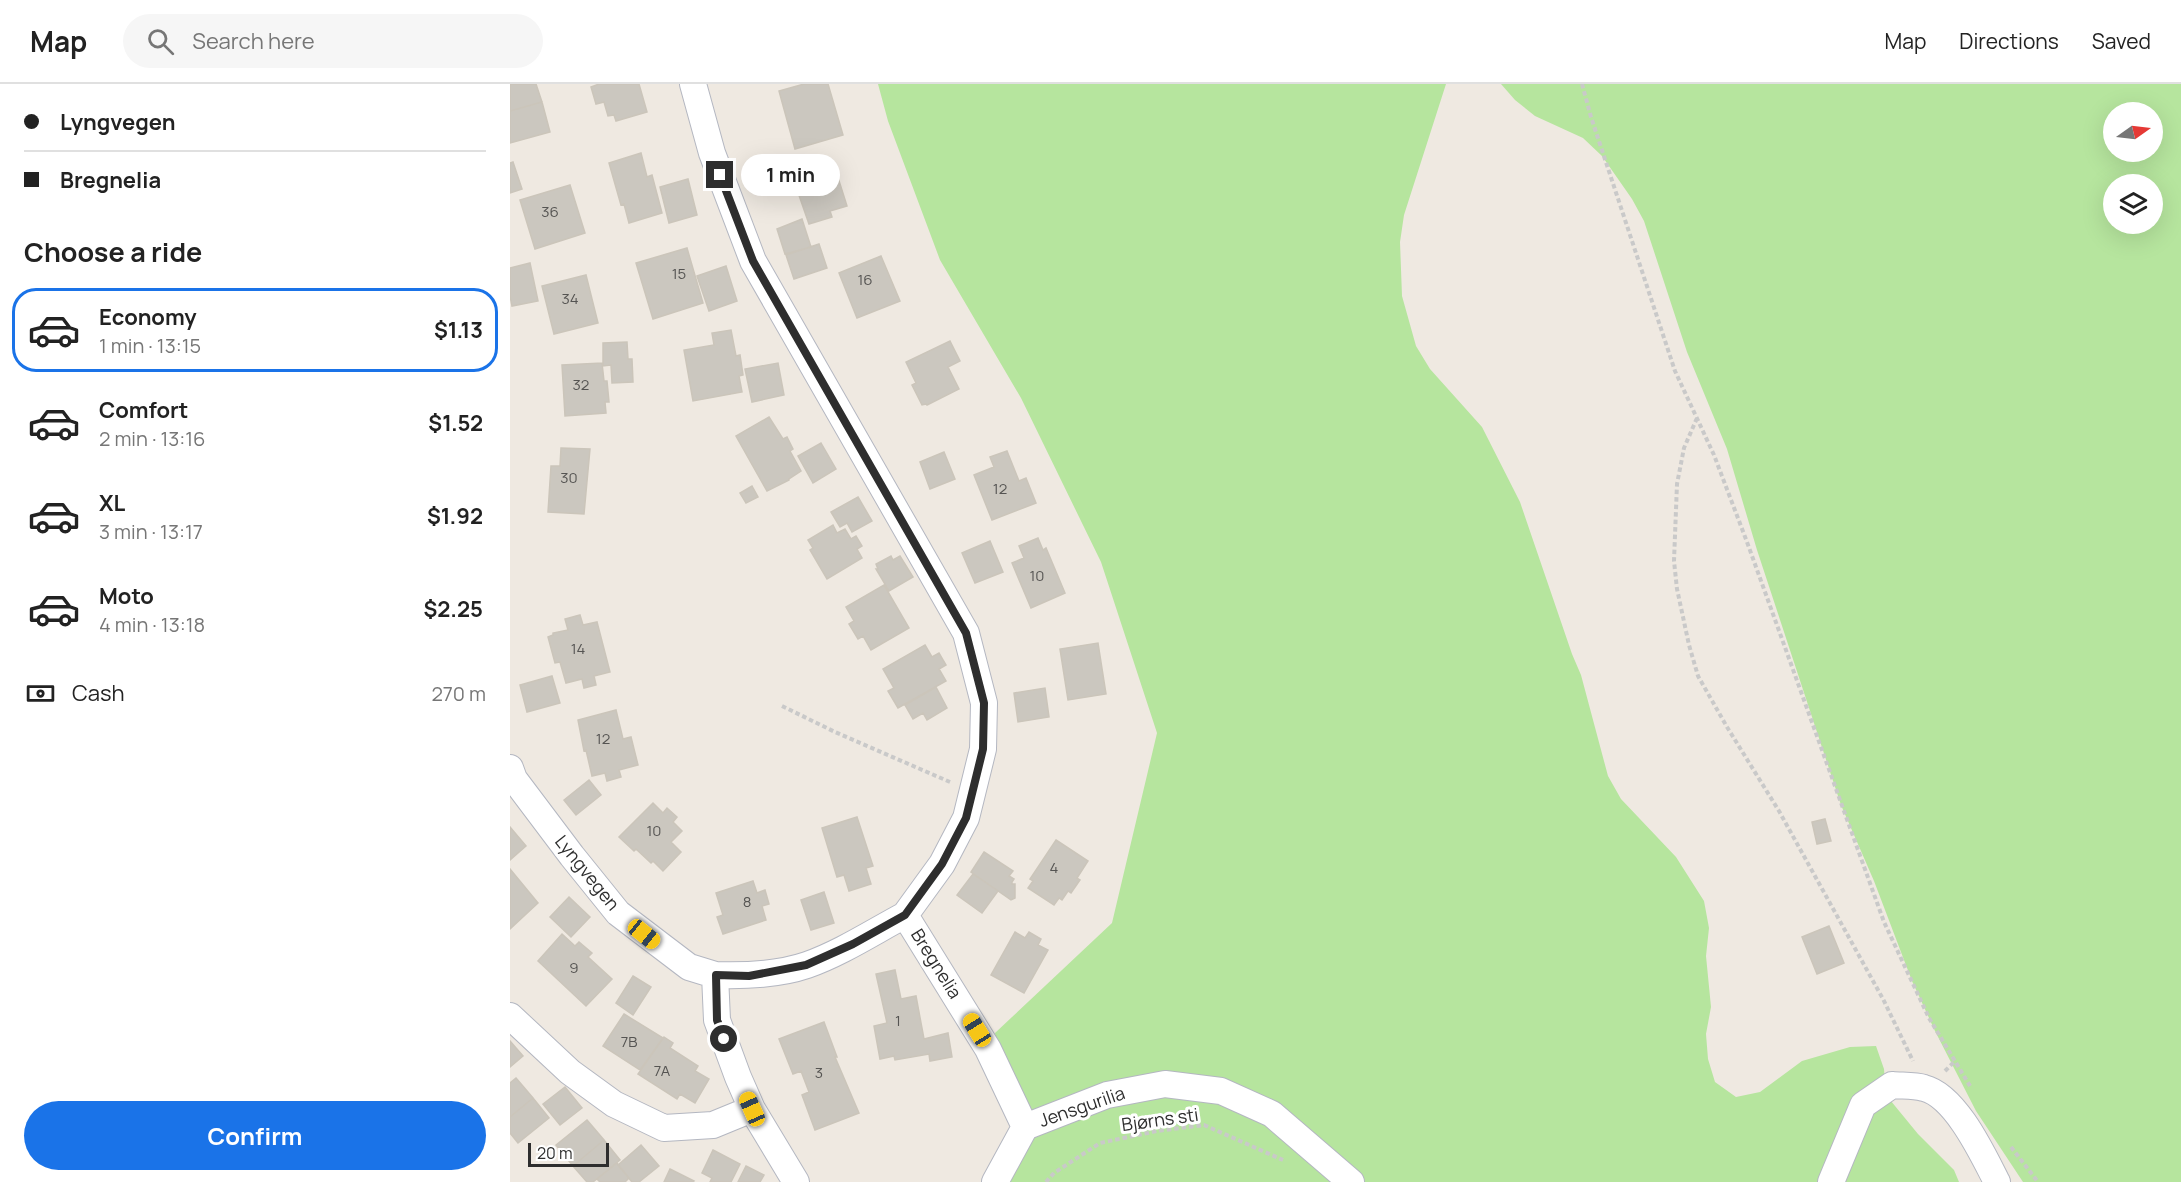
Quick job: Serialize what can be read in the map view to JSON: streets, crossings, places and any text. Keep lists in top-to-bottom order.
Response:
{
  "streets": {
    "street": ["Lyngvegen", "Bregnelia", "Jensgurilia"],
    "path": ["Bjørns sti"]
  },
  "crossings": [
    ["Lyngvegen", "Bregnelia"],
    ["Bregnelia", "Jensgurilia"]
  ],
  "house_numbers": [
    "36",
    "15",
    "16",
    "34",
    "32",
    "30",
    "12",
    "10",
    "14",
    "12",
    "10",
    "4",
    "8",
    "9",
    "1",
    "7B",
    "7A",
    "3"
  ],
  "scale_bar": "20 m",
  "north": "right",
  "page": {
    "header": "Map",
    "search": "Search here",
    "nav": ["Map", "Directions", "Saved"],
    "banner": ["Lyngvegen", "Bregnelia"],
    "bubble": "1 min",
    "heading": "Choose a ride",
    "list": [
      {
        "name": "Economy",
        "note": "1 min · 13:15",
        "value": "$1.13"
      },
      {
        "name": "Comfort",
        "note": "2 min · 13:16",
        "value": "$1.52"
      },
      {
        "name": "XL",
        "note": "3 min · 13:17",
        "value": "$1.92"
      },
      {
        "name": "Moto",
        "note": "4 min · 13:18",
        "value": "$2.25"
      }
    ],
    "pay": ["Cash", "270 m"],
    "buttons": "Confirm",
    "scale": "20 m"
  }
}
